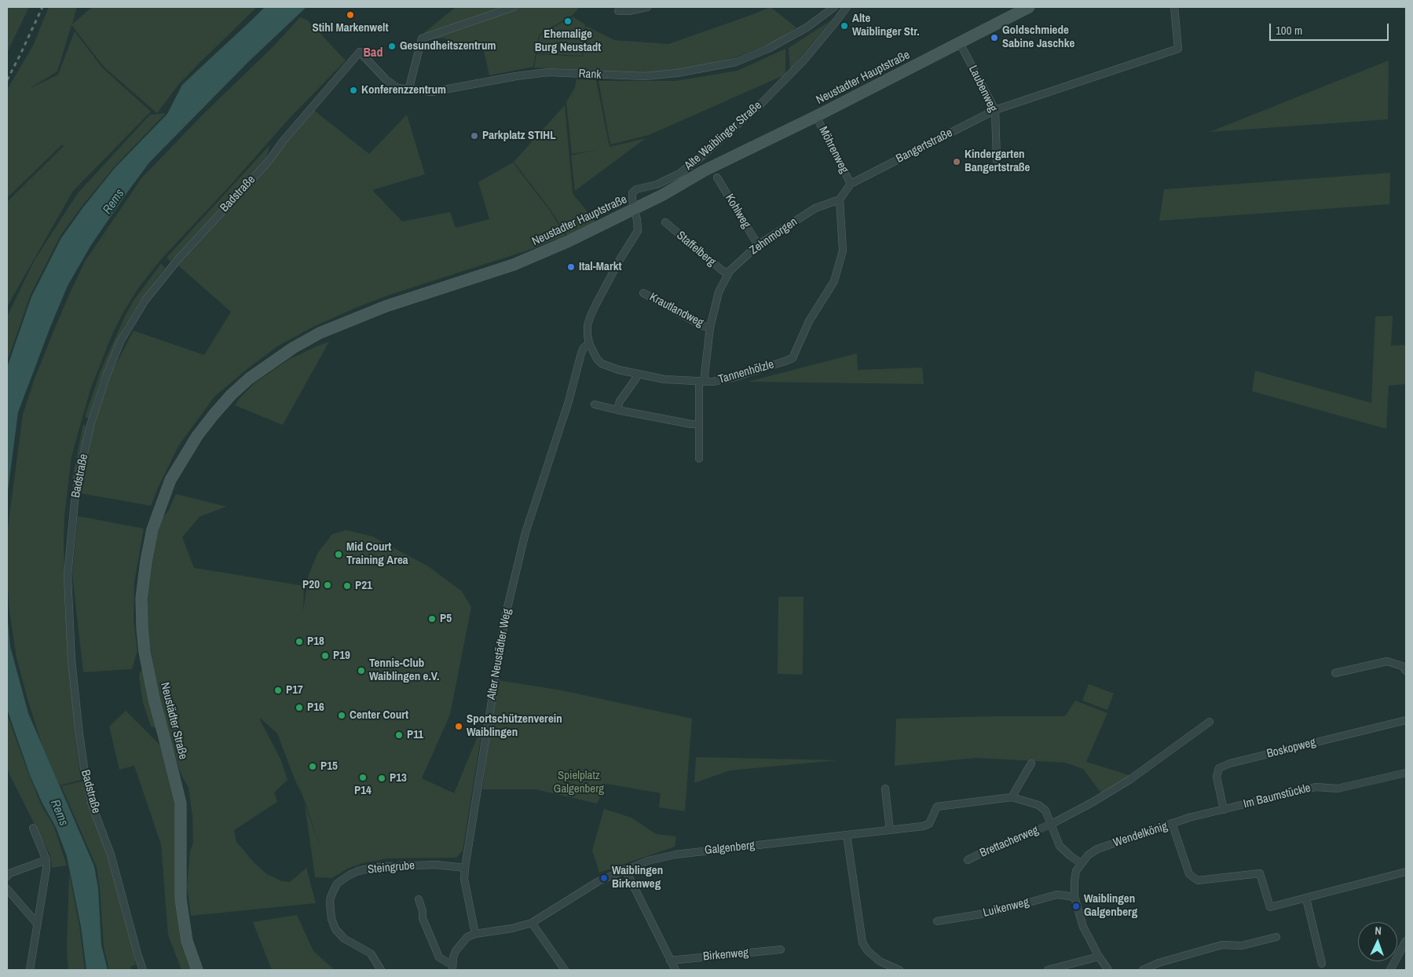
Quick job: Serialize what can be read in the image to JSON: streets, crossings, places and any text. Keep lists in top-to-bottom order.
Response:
{
  "streets": {
    "street": [
      "Rank",
      "Neustadter Hauptstraße",
      "Laubenweg",
      "Alte Waiblinger Straße",
      "Bangertstraße",
      "Möhrenweg",
      "Badstraße",
      "Kohlweg",
      "Zehnmorgen",
      "Staffelberg",
      "Krautlandweg",
      "Tannenhölzle",
      "Alter Neustädter Weg",
      "Neustädter Straße",
      "Boskopweg",
      "Im Baumstückle",
      "Wendelkönig",
      "Brettacherweg",
      "Galgenberg",
      "Steingrube",
      "Luikenweg",
      "Birkenweg"
    ]
  },
  "crossings": [
    ["Rank", "Badstraße"],
    ["Neustadter Hauptstraße", "Laubenweg"],
    ["Neustadter Hauptstraße", "Alte Waiblinger Straße"],
    ["Neustadter Hauptstraße", "Möhrenweg"],
    ["Neustadter Hauptstraße", "Neustädter Straße"],
    ["Laubenweg", "Bangertstraße"],
    ["Alte Waiblinger Straße", "Tannenhölzle"],
    ["Alte Waiblinger Straße", "Alter Neustädter Weg"],
    ["Bangertstraße", "Möhrenweg"],
    ["Bangertstraße", "Zehnmorgen"],
    ["Bangertstraße", "Tannenhölzle"],
    ["Kohlweg", "Zehnmorgen"],
    ["Zehnmorgen", "Staffelberg"],
    ["Zehnmorgen", "Krautlandweg"],
    ["Zehnmorgen", "Tannenhölzle"],
    ["Tannenhölzle", "Alter Neustädter Weg"],
    ["Alter Neustädter Weg", "Galgenberg"],
    ["Alter Neustädter Weg", "Steingrube"],
    ["Boskopweg", "Im Baumstückle"],
    ["Im Baumstückle", "Wendelkönig"],
    ["Wendelkönig", "Brettacherweg"],
    ["Wendelkönig", "Luikenweg"],
    ["Brettacherweg", "Galgenberg"]
  ],
  "districts": ["Bad"],
  "water": ["Rems"],
  "parks": ["Spielplatz Galgenberg"],
  "places": [
    "Stihl Markenwelt",
    "Ehemalige Burg Neustadt",
    "Alte Waiblinger Str.",
    "Goldschmiede Sabine Jaschke",
    "Gesundheitszentrum",
    "Konferenzzentrum",
    "Parkplatz STIHL",
    "Kindergarten Bangertstraße",
    "Ital-Markt",
    "Mid Court Training Area",
    "P20",
    "P21",
    "P5",
    "P18",
    "P19",
    "Tennis-Club Waiblingen e.V.",
    "P17",
    "P16",
    "Center Court",
    "Sportschützenverein Waiblingen",
    "P11",
    "P15",
    "P14",
    "P13",
    "Waiblingen Birkenweg",
    "Waiblingen Galgenberg"
  ],
  "scale_bar": "100 m",
  "north": "top"
}
